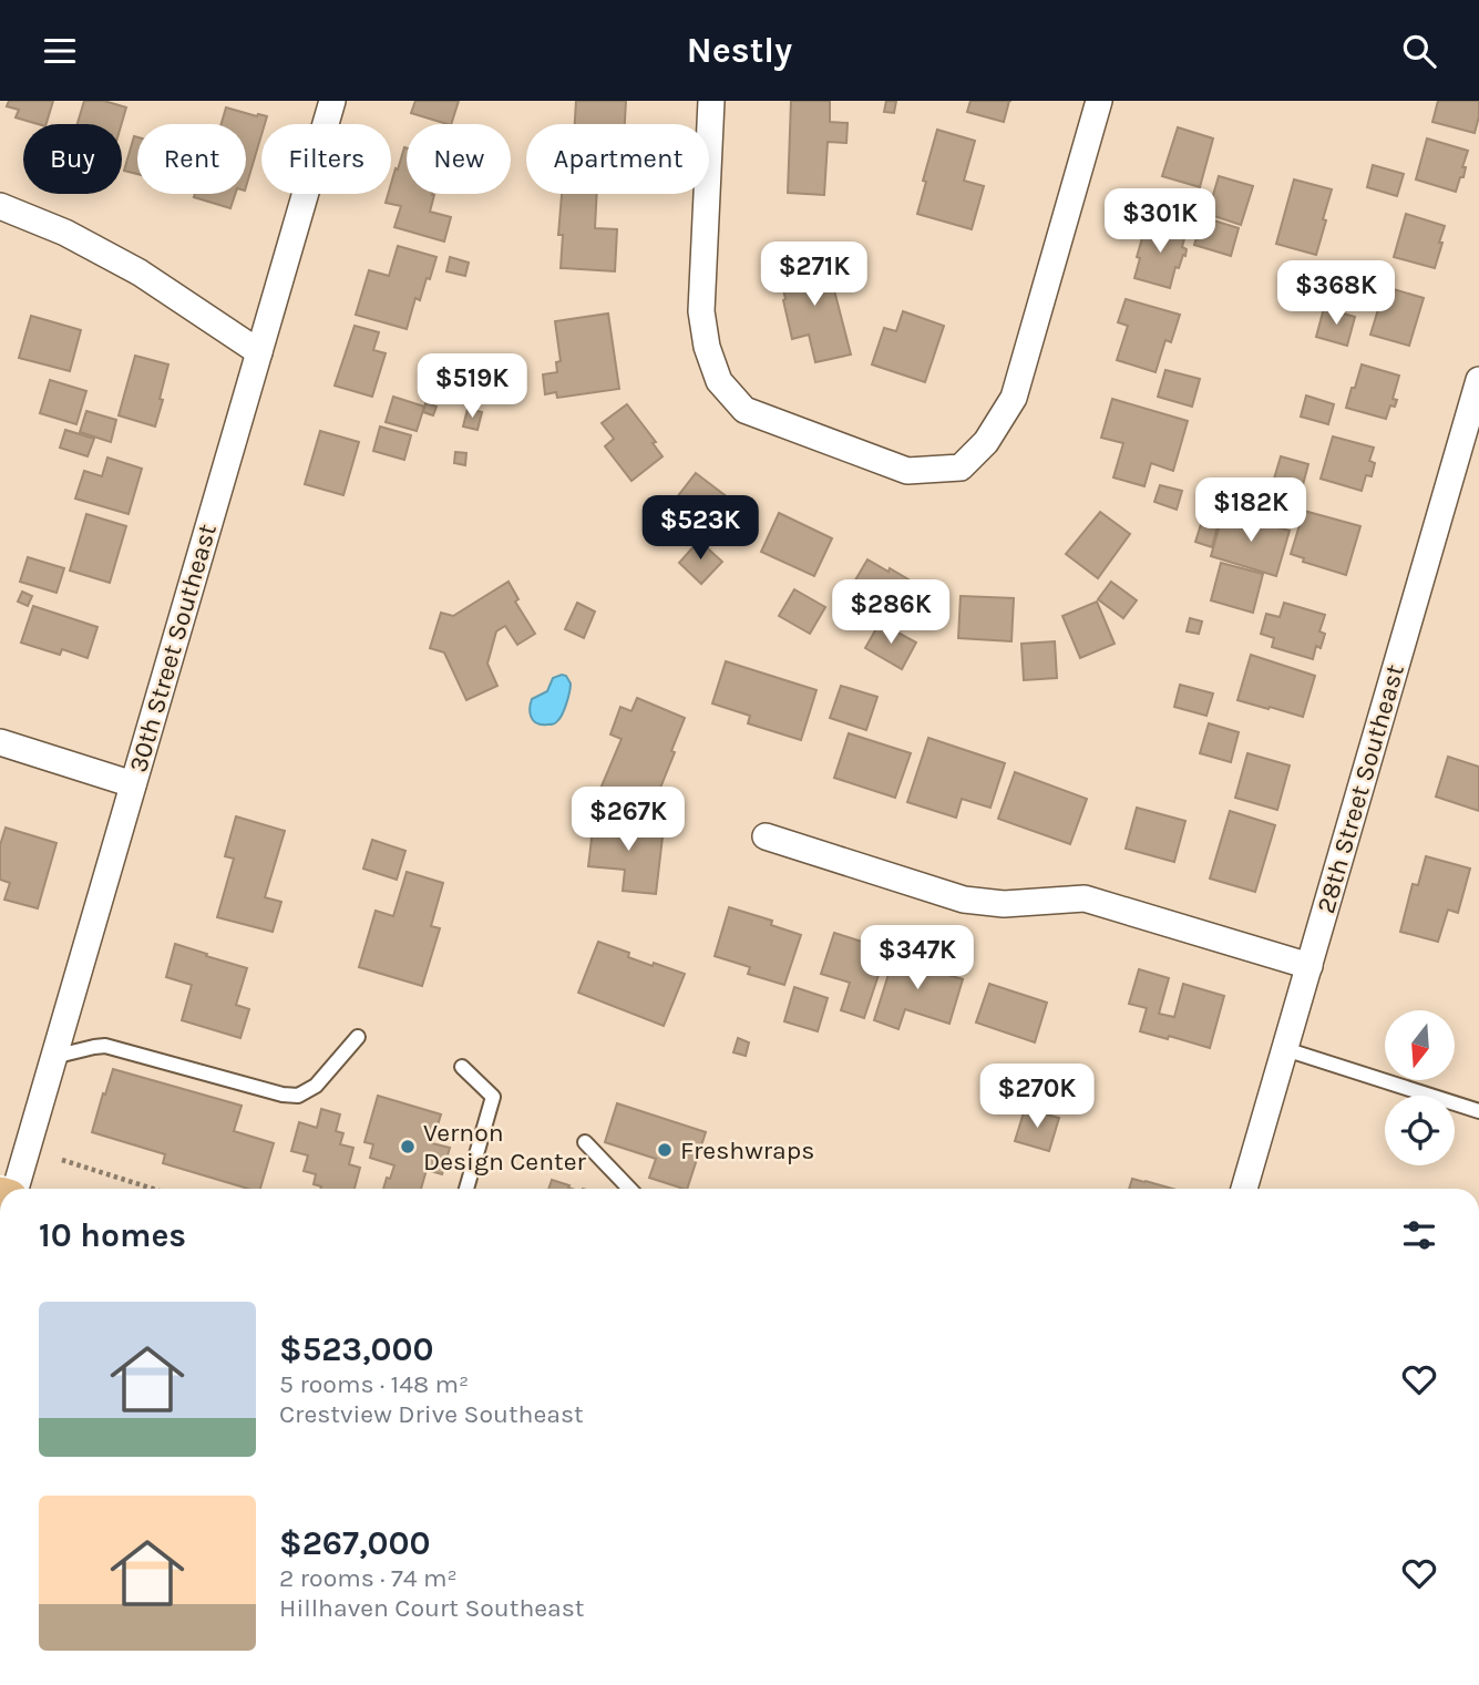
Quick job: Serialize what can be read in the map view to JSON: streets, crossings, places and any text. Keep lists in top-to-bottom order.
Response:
{
  "streets": {
    "street": ["30th Street Southeast", "28th Street Southeast"]
  },
  "places": ["Vernon Design Center", "Freshwraps"],
  "north": "bottom",
  "page": {
    "header": "Nestly",
    "chip": [
      "Buy",
      "Rent",
      "Filters",
      "New",
      "Apartment"
    ],
    "price": [
      "$301K",
      "$271K",
      "$368K",
      "$519K",
      "$182K",
      "$523K",
      "$286K",
      "$267K",
      "$347K",
      "$270K"
    ],
    "heading": "10 homes",
    "list": [
      {
        "name": "$523,000",
        "note": "5 rooms · 148 m² · Crestview Drive Southeast"
      },
      {
        "name": "$267,000",
        "note": "2 rooms · 74 m² · Hillhaven Court Southeast"
      }
    ]
  }
}
